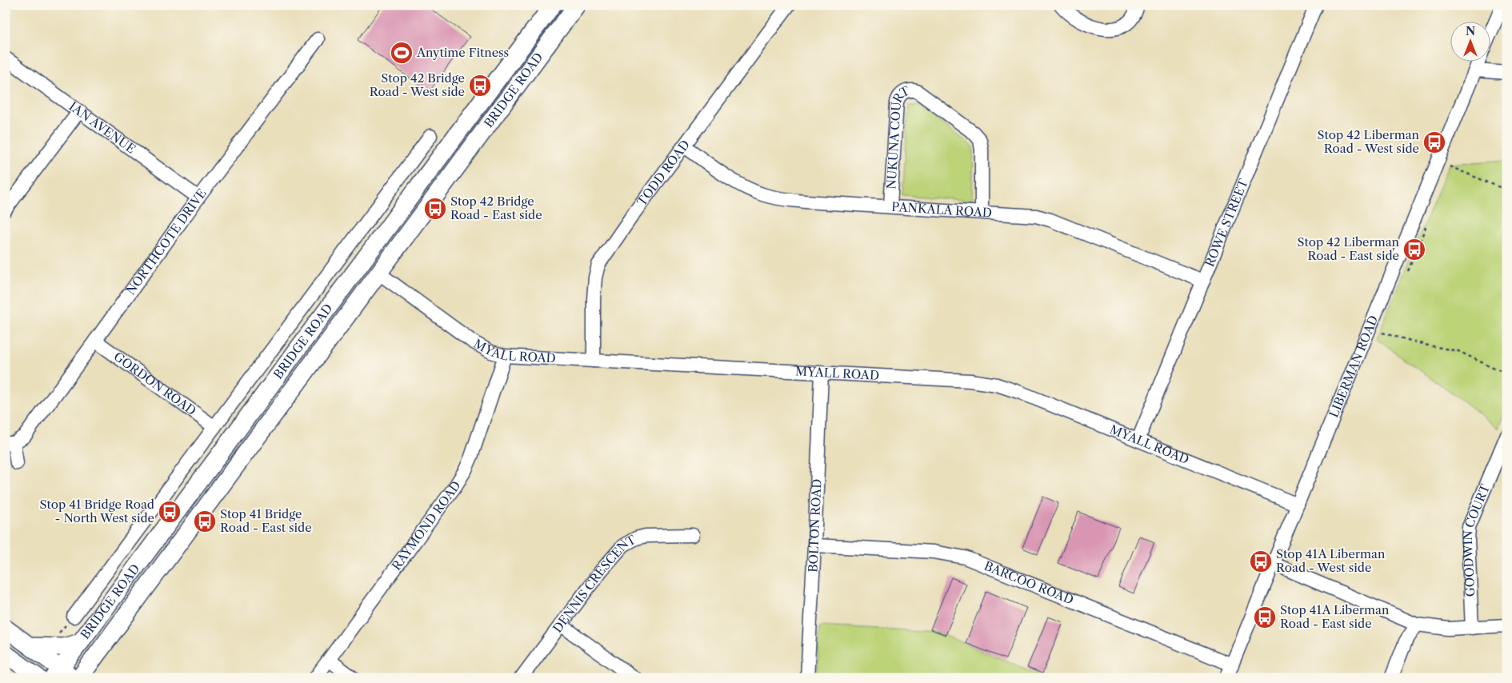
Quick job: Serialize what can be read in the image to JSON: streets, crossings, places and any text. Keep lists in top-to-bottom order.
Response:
{
  "streets": {
    "main road": ["BRIDGE ROAD"],
    "street": [
      "IAN AVENUE",
      "NUKUNA COURT",
      "TODD ROAD",
      "PANKALA ROAD",
      "ROWE STREET",
      "NORTHCOTE DRIVE",
      "MYALL ROAD",
      "LIBERMAN ROAD",
      "GORDON ROAD",
      "RAYMOND ROAD",
      "BOLTON ROAD",
      "GOODWIN COURT",
      "BARCOO ROAD",
      "DENNIS CRESCENT"
    ]
  },
  "crossings": [
    ["BRIDGE ROAD", "MYALL ROAD"],
    ["BRIDGE ROAD", "GORDON ROAD"],
    ["IAN AVENUE", "NORTHCOTE DRIVE"],
    ["NUKUNA COURT", "PANKALA ROAD"],
    ["TODD ROAD", "PANKALA ROAD"],
    ["TODD ROAD", "MYALL ROAD"],
    ["PANKALA ROAD", "ROWE STREET"],
    ["ROWE STREET", "MYALL ROAD"],
    ["NORTHCOTE DRIVE", "GORDON ROAD"],
    ["MYALL ROAD", "LIBERMAN ROAD"],
    ["MYALL ROAD", "RAYMOND ROAD"],
    ["MYALL ROAD", "BOLTON ROAD"],
    ["LIBERMAN ROAD", "BARCOO ROAD"],
    ["BOLTON ROAD", "BARCOO ROAD"]
  ],
  "places": {
    "sports": ["Anytime Fitness"],
    "bus stop": [
      "Stop 42 Bridge Road - West side",
      "Stop 42 Liberman Road - West side",
      "Stop 42 Bridge Road - East side",
      "Stop 42 Liberman Road - East side",
      "Stop 41 Bridge Road - North West side",
      "Stop 41 Bridge Road - East side",
      "Stop 41A Liberman Road - West side",
      "Stop 41A Liberman Road - East side"
    ]
  },
  "north": "top"
}
